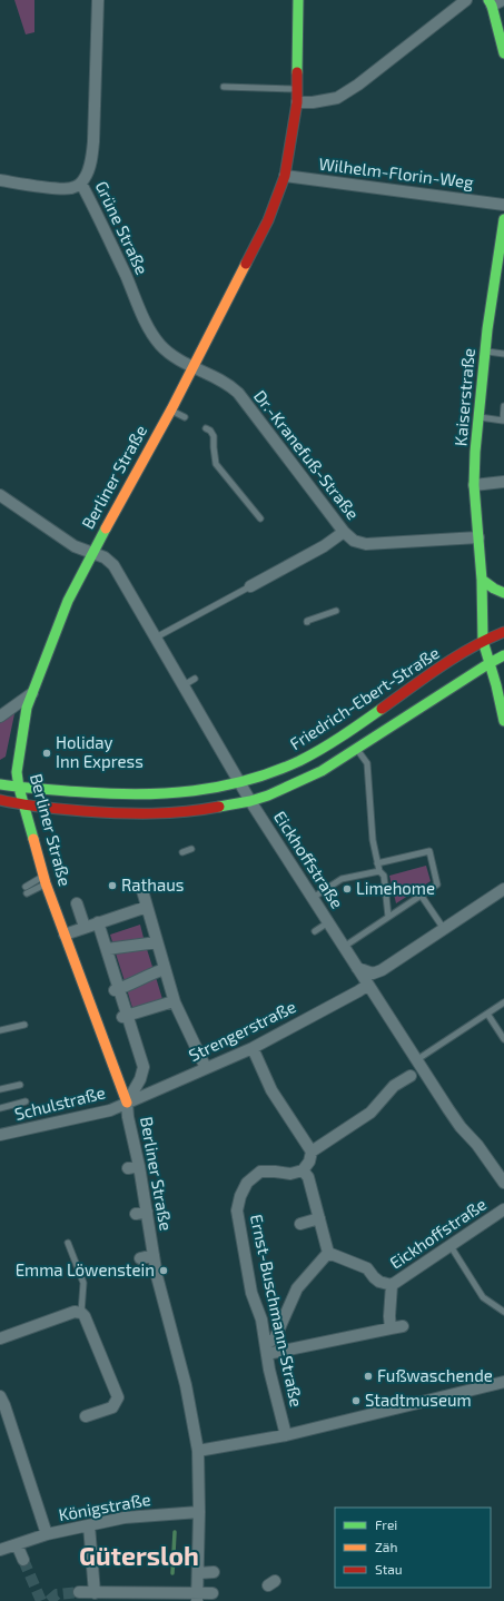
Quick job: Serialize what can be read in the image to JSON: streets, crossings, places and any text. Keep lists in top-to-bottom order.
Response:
{
  "streets": {
    "street": [
      "Wilhelm-Florin-Weg",
      "Grüne Straße",
      "Kaiserstraße",
      "Dr.-Kranefuß-Straße",
      "Berliner Straße",
      "Friedrich-Ebert-Straße",
      "Eickhoffstraße",
      "Strengerstraße",
      "Schulstraße",
      "Ernst-Buschmann-Straße",
      "Königstraße"
    ]
  },
  "crossings": [
    ["Wilhelm-Florin-Weg", "Berliner Straße"],
    ["Grüne Straße", "Dr.-Kranefuß-Straße"],
    ["Grüne Straße", "Berliner Straße"],
    ["Kaiserstraße", "Dr.-Kranefuß-Straße"],
    ["Kaiserstraße", "Friedrich-Ebert-Straße"],
    ["Dr.-Kranefuß-Straße", "Berliner Straße"],
    ["Berliner Straße", "Friedrich-Ebert-Straße"],
    ["Berliner Straße", "Eickhoffstraße"],
    ["Berliner Straße", "Strengerstraße"],
    ["Berliner Straße", "Schulstraße"],
    ["Berliner Straße", "Königstraße"],
    ["Friedrich-Ebert-Straße", "Eickhoffstraße"],
    ["Eickhoffstraße", "Strengerstraße"],
    ["Strengerstraße", "Schulstraße"]
  ],
  "districts": ["Gütersloh"],
  "places": [
    "Holiday Inn Express",
    "Rathaus",
    "Limehome",
    "Emma Löwenstein",
    "Fußwaschende",
    "Stadtmuseum"
  ],
  "legend": ["Frei", "Zäh", "Stau"]
}
